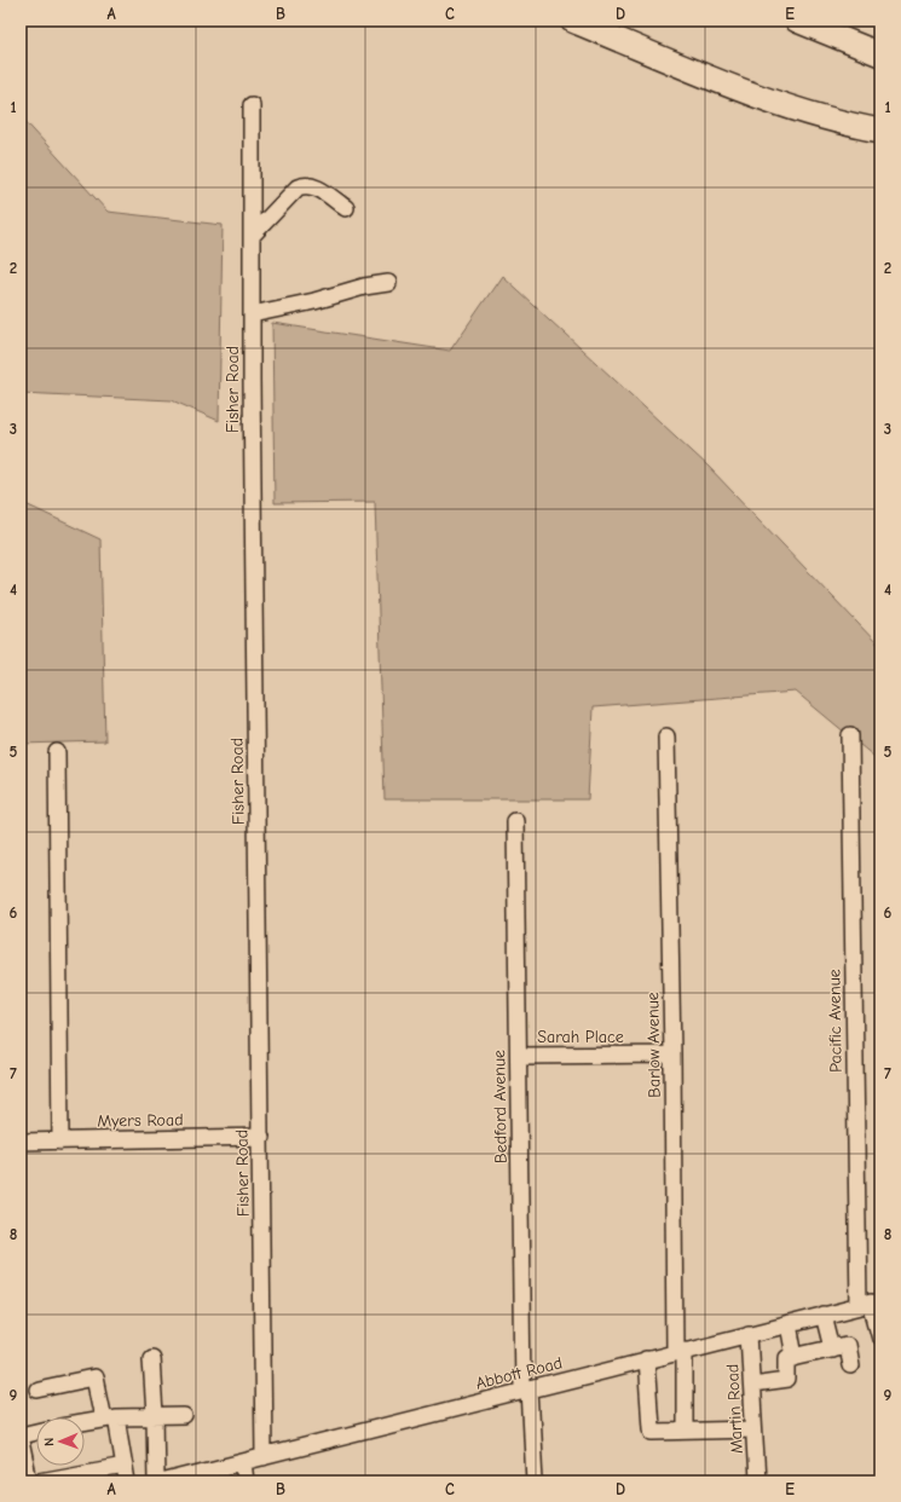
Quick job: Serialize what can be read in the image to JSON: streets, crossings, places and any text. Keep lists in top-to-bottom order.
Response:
{
  "streets": {
    "street": [
      "Fisher Road",
      "Pacific Avenue",
      "Sarah Place",
      "Barlow Avenue",
      "Bedford Avenue",
      "Myers Road",
      "Abbott Road",
      "Martin Road"
    ]
  },
  "crossings": [
    ["Fisher Road", "Myers Road"],
    ["Fisher Road", "Abbott Road"],
    ["Pacific Avenue", "Abbott Road"],
    ["Sarah Place", "Barlow Avenue"],
    ["Sarah Place", "Bedford Avenue"],
    ["Barlow Avenue", "Abbott Road"],
    ["Bedford Avenue", "Abbott Road"],
    ["Abbott Road", "Martin Road"]
  ],
  "north": "left",
  "grid": {
    "columns": [
      "A",
      "B",
      "C",
      "D",
      "E"
    ],
    "rows": [
      "1",
      "2",
      "3",
      "4",
      "5",
      "6",
      "7",
      "8",
      "9"
    ]
  }
}
